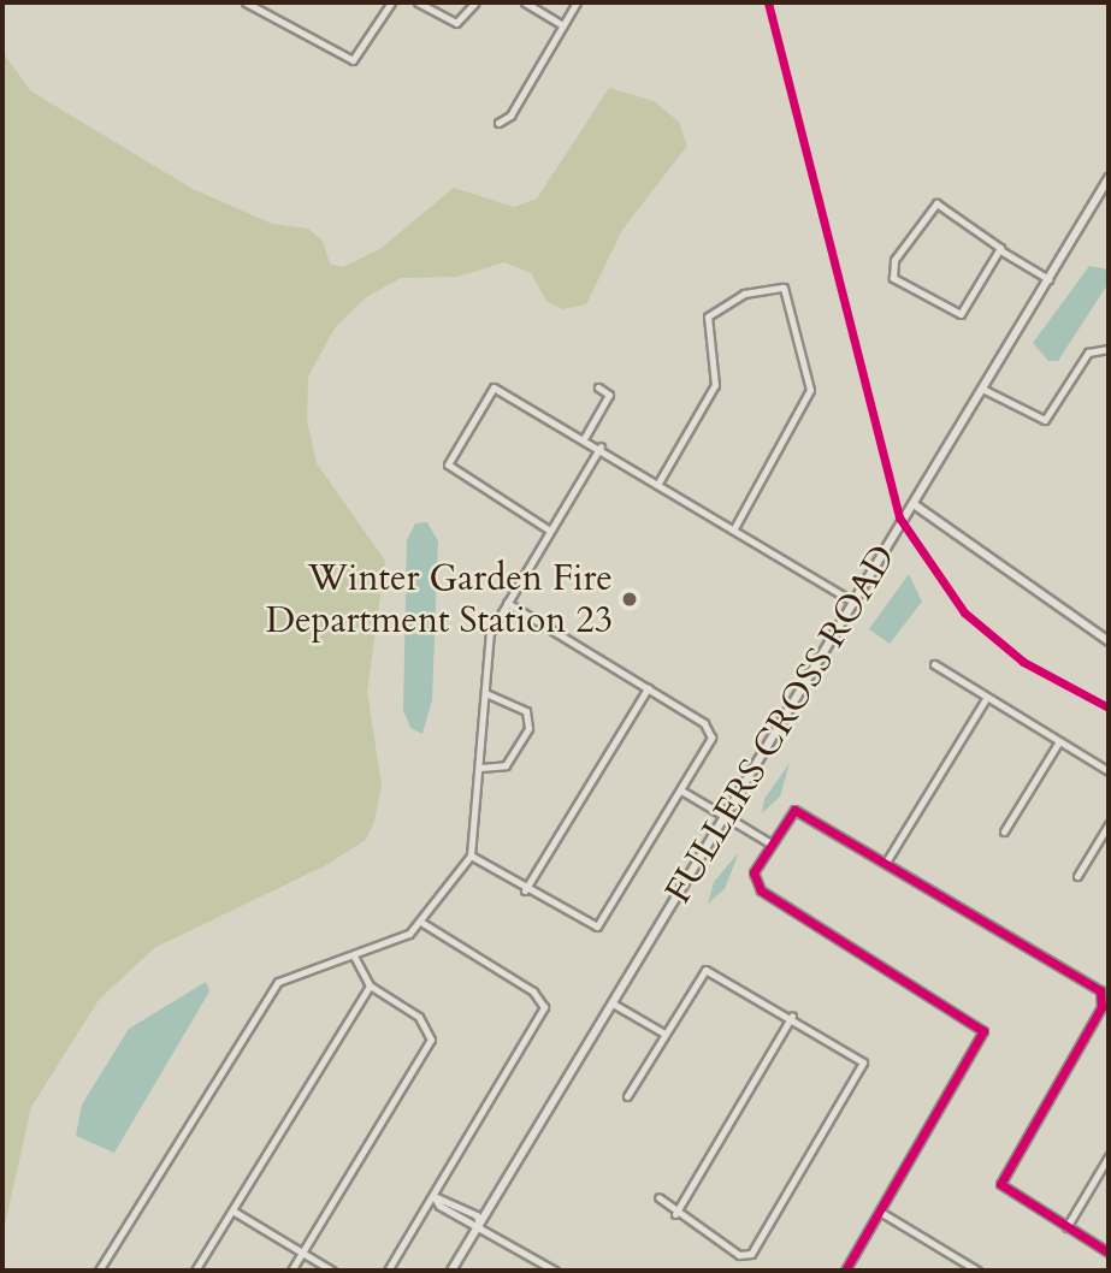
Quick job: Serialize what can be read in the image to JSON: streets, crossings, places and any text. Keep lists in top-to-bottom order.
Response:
{
  "streets": {
    "street": ["FULLERS CROSS ROAD"]
  },
  "places": ["Winter Garden Fire Department Station 23"]
}
